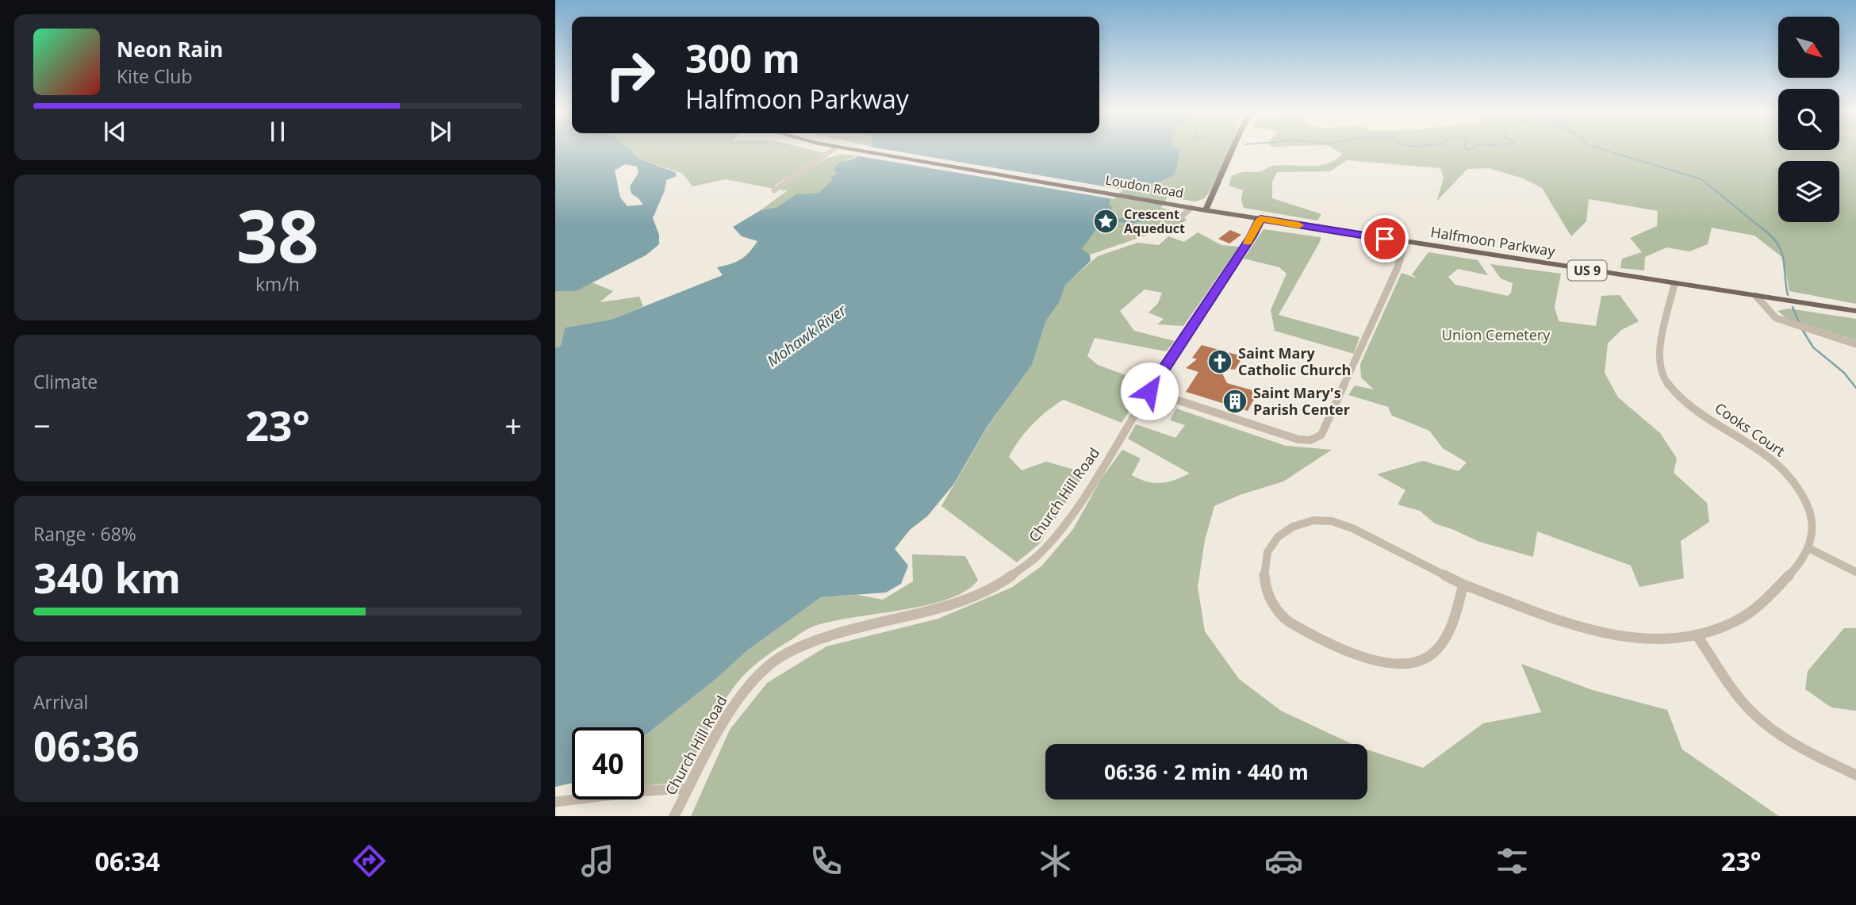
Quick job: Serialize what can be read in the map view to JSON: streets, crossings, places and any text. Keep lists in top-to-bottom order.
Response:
{
  "streets": {
    "main road": ["Loudon Road", "Halfmoon Parkway", "US 9"],
    "street": ["Cooks Court", "Church Hill Road"]
  },
  "crossings": [
    ["Loudon Road", "Halfmoon Parkway"],
    ["Halfmoon Parkway", "Cooks Court"],
    ["Halfmoon Parkway", "Church Hill Road"]
  ],
  "water": ["Mohawk River"],
  "parks": ["Union Cemetery"],
  "places": {
    "place": ["Crescent Aqueduct"],
    "church": ["Saint Mary Catholic Church"],
    "building": ["Saint Mary's Parish Center"]
  },
  "north": "bottom right",
  "page": {
    "turn": ["300 m", "Halfmoon Parkway"],
    "song": ["Neon Rain", "Kite Club"],
    "tile": [
      ["38", "km/h"],
      "Climate",
      ["Range · 68%", "340 km"],
      ["Arrival", "06:36"]
    ],
    "heat": ["−", "23°", "+"],
    "limit": "40",
    "trip": "06:36 · 2 min · 440 m",
    "tabs": ["06:34", "23°"]
  }
}
